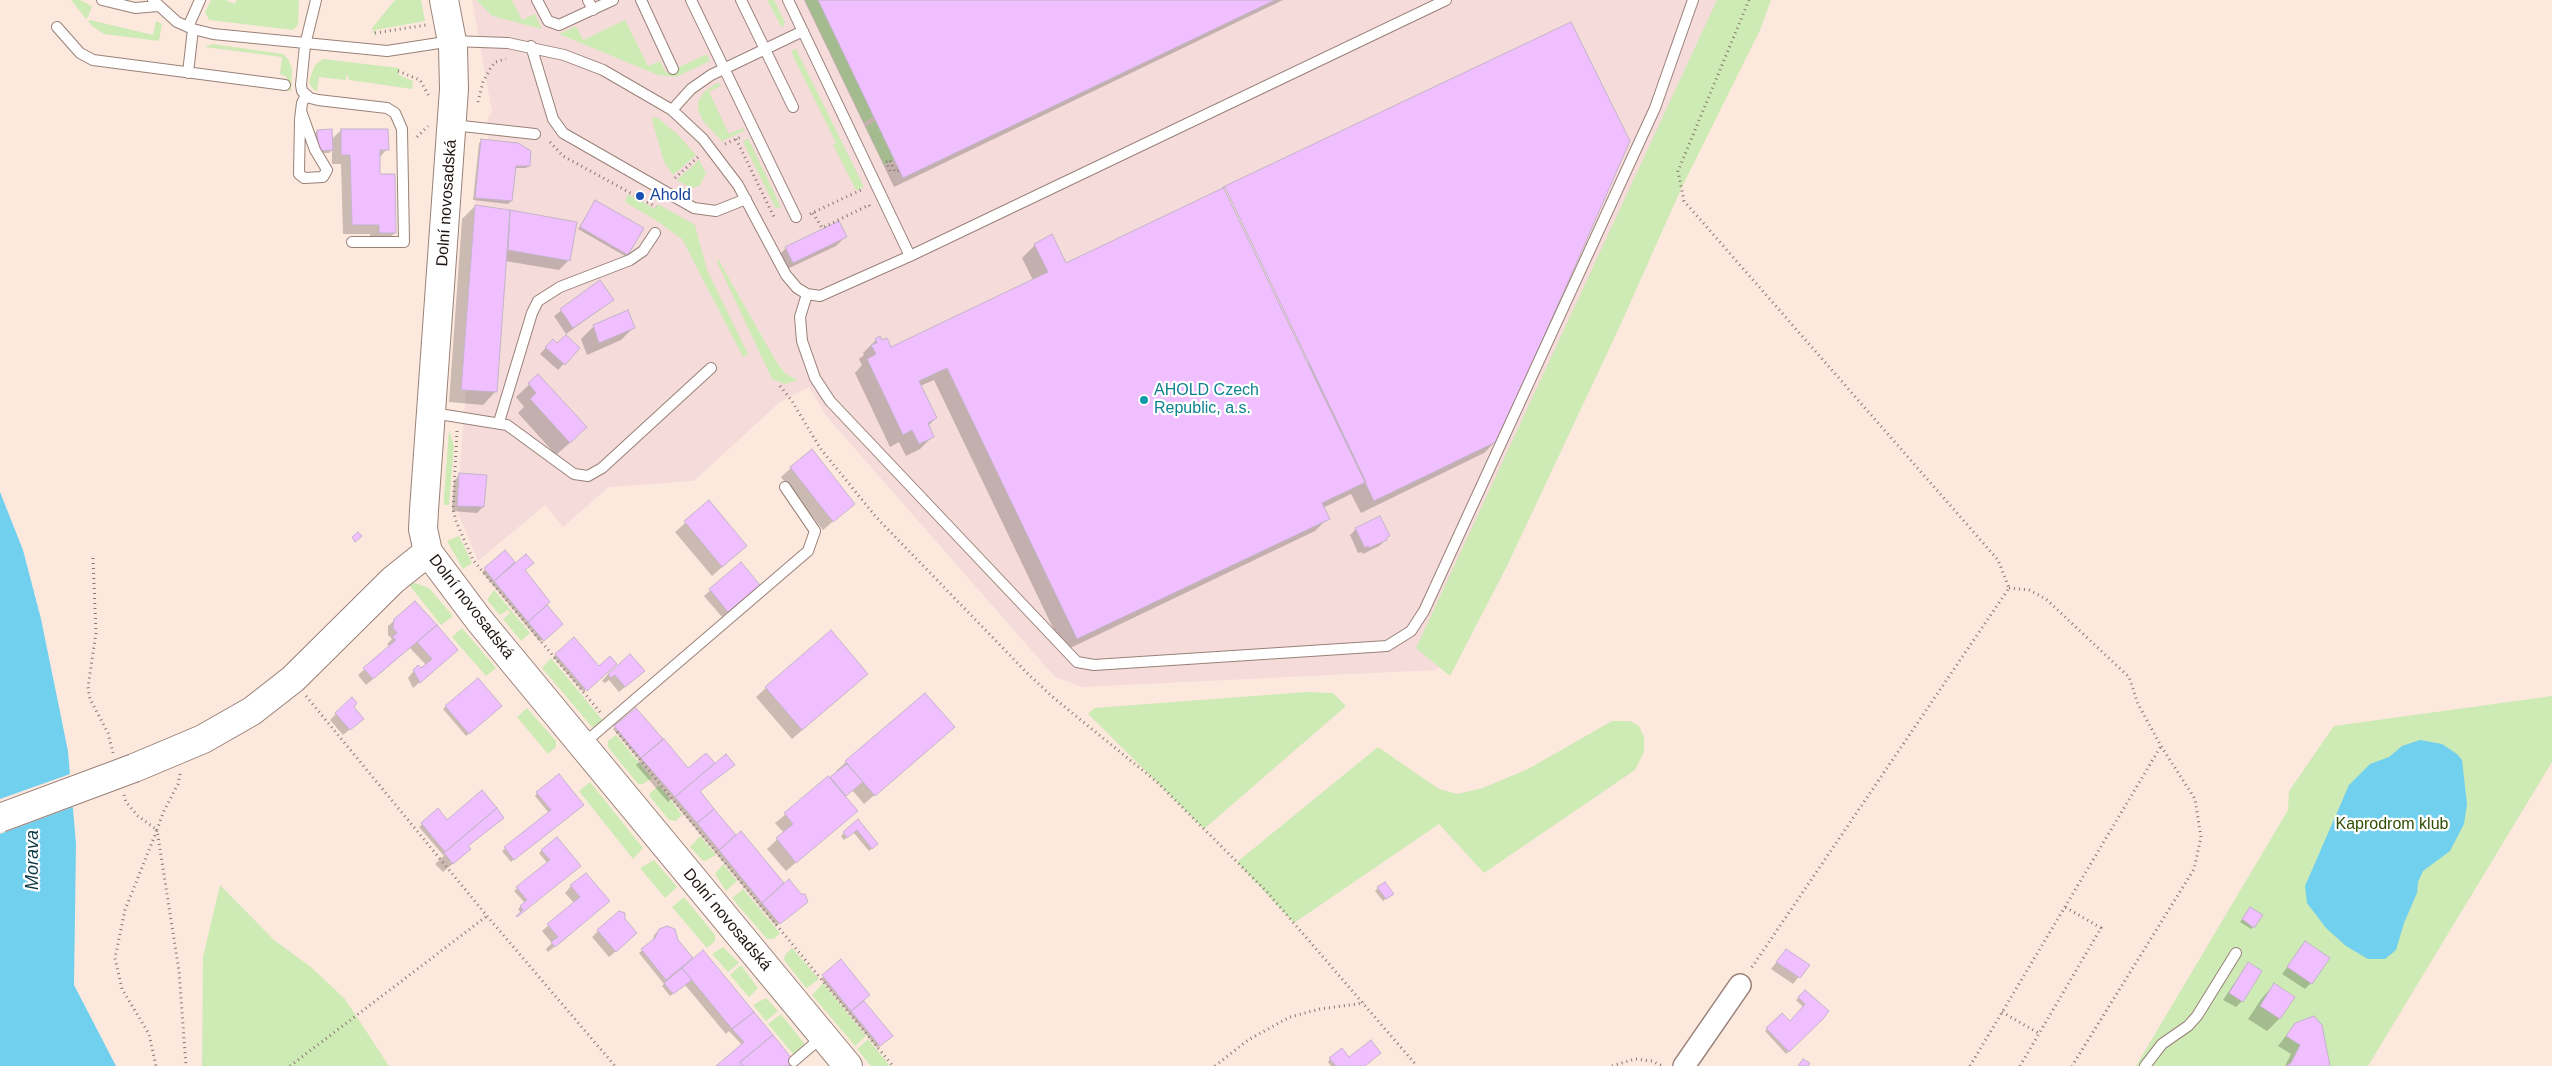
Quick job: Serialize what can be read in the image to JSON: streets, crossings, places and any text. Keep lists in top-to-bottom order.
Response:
{
  "streets": {
    "main road": ["Dolní novosadská"]
  },
  "water": ["Morava"],
  "parks": ["Kaprodrom klub"],
  "places": ["Ahold", "AHOLD Czech Republic, a.s."]
}
